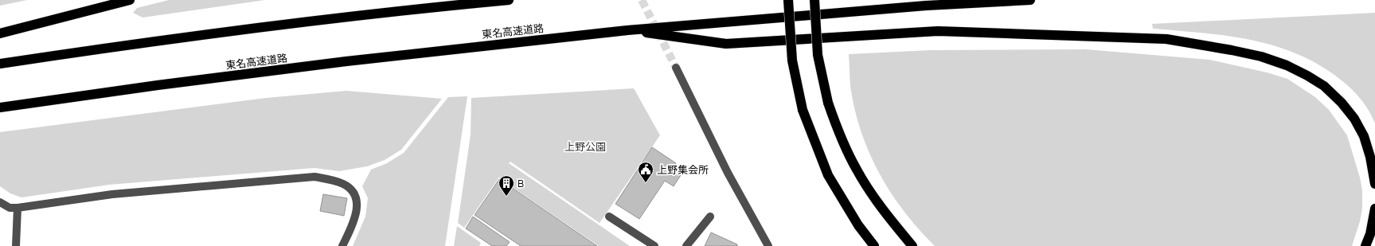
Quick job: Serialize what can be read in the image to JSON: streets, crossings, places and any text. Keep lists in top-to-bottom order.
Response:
{
  "streets": {
    "highway": ["東名高速道路"]
  },
  "parks": ["上野公園"],
  "places": {
    "public building": ["上野集会所"],
    "building": ["B"]
  }
}
